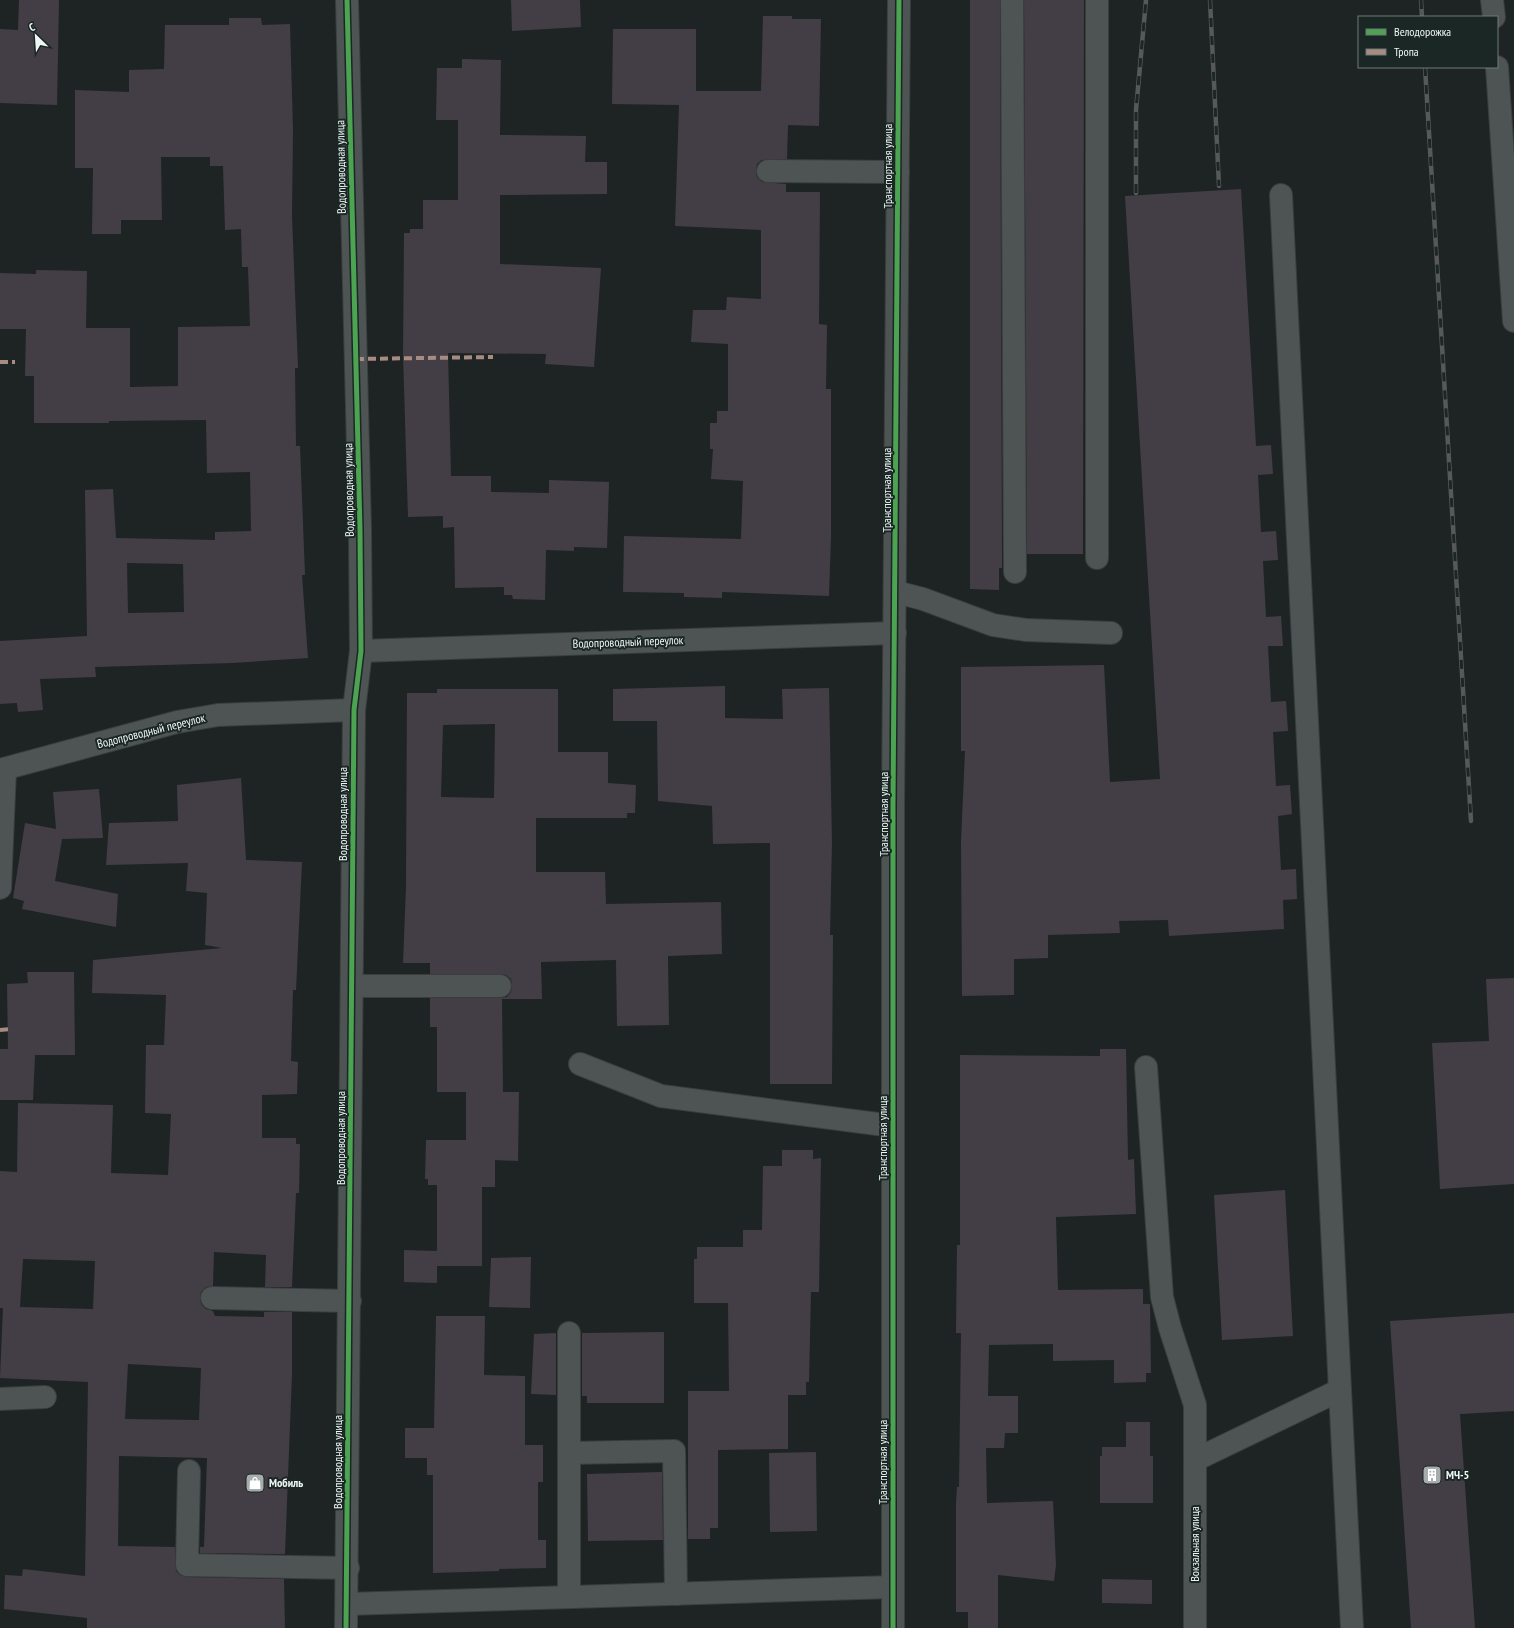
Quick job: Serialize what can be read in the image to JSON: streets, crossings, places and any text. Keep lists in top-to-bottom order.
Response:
{
  "streets": {
    "street": [
      "Транспортная улица",
      "Водопроводная улица",
      "Водопроводный переулок",
      "Вокзальная улица"
    ]
  },
  "crossings": [
    ["Транспортная улица", "Водопроводный переулок"],
    ["Водопроводная улица", "Водопроводный переулок"]
  ],
  "places": {
    "building": ["МЧ-5"],
    "shop": ["Мобиль"]
  },
  "legend": ["Велодорожка", "Тропа"],
  "north": "top left"
}
